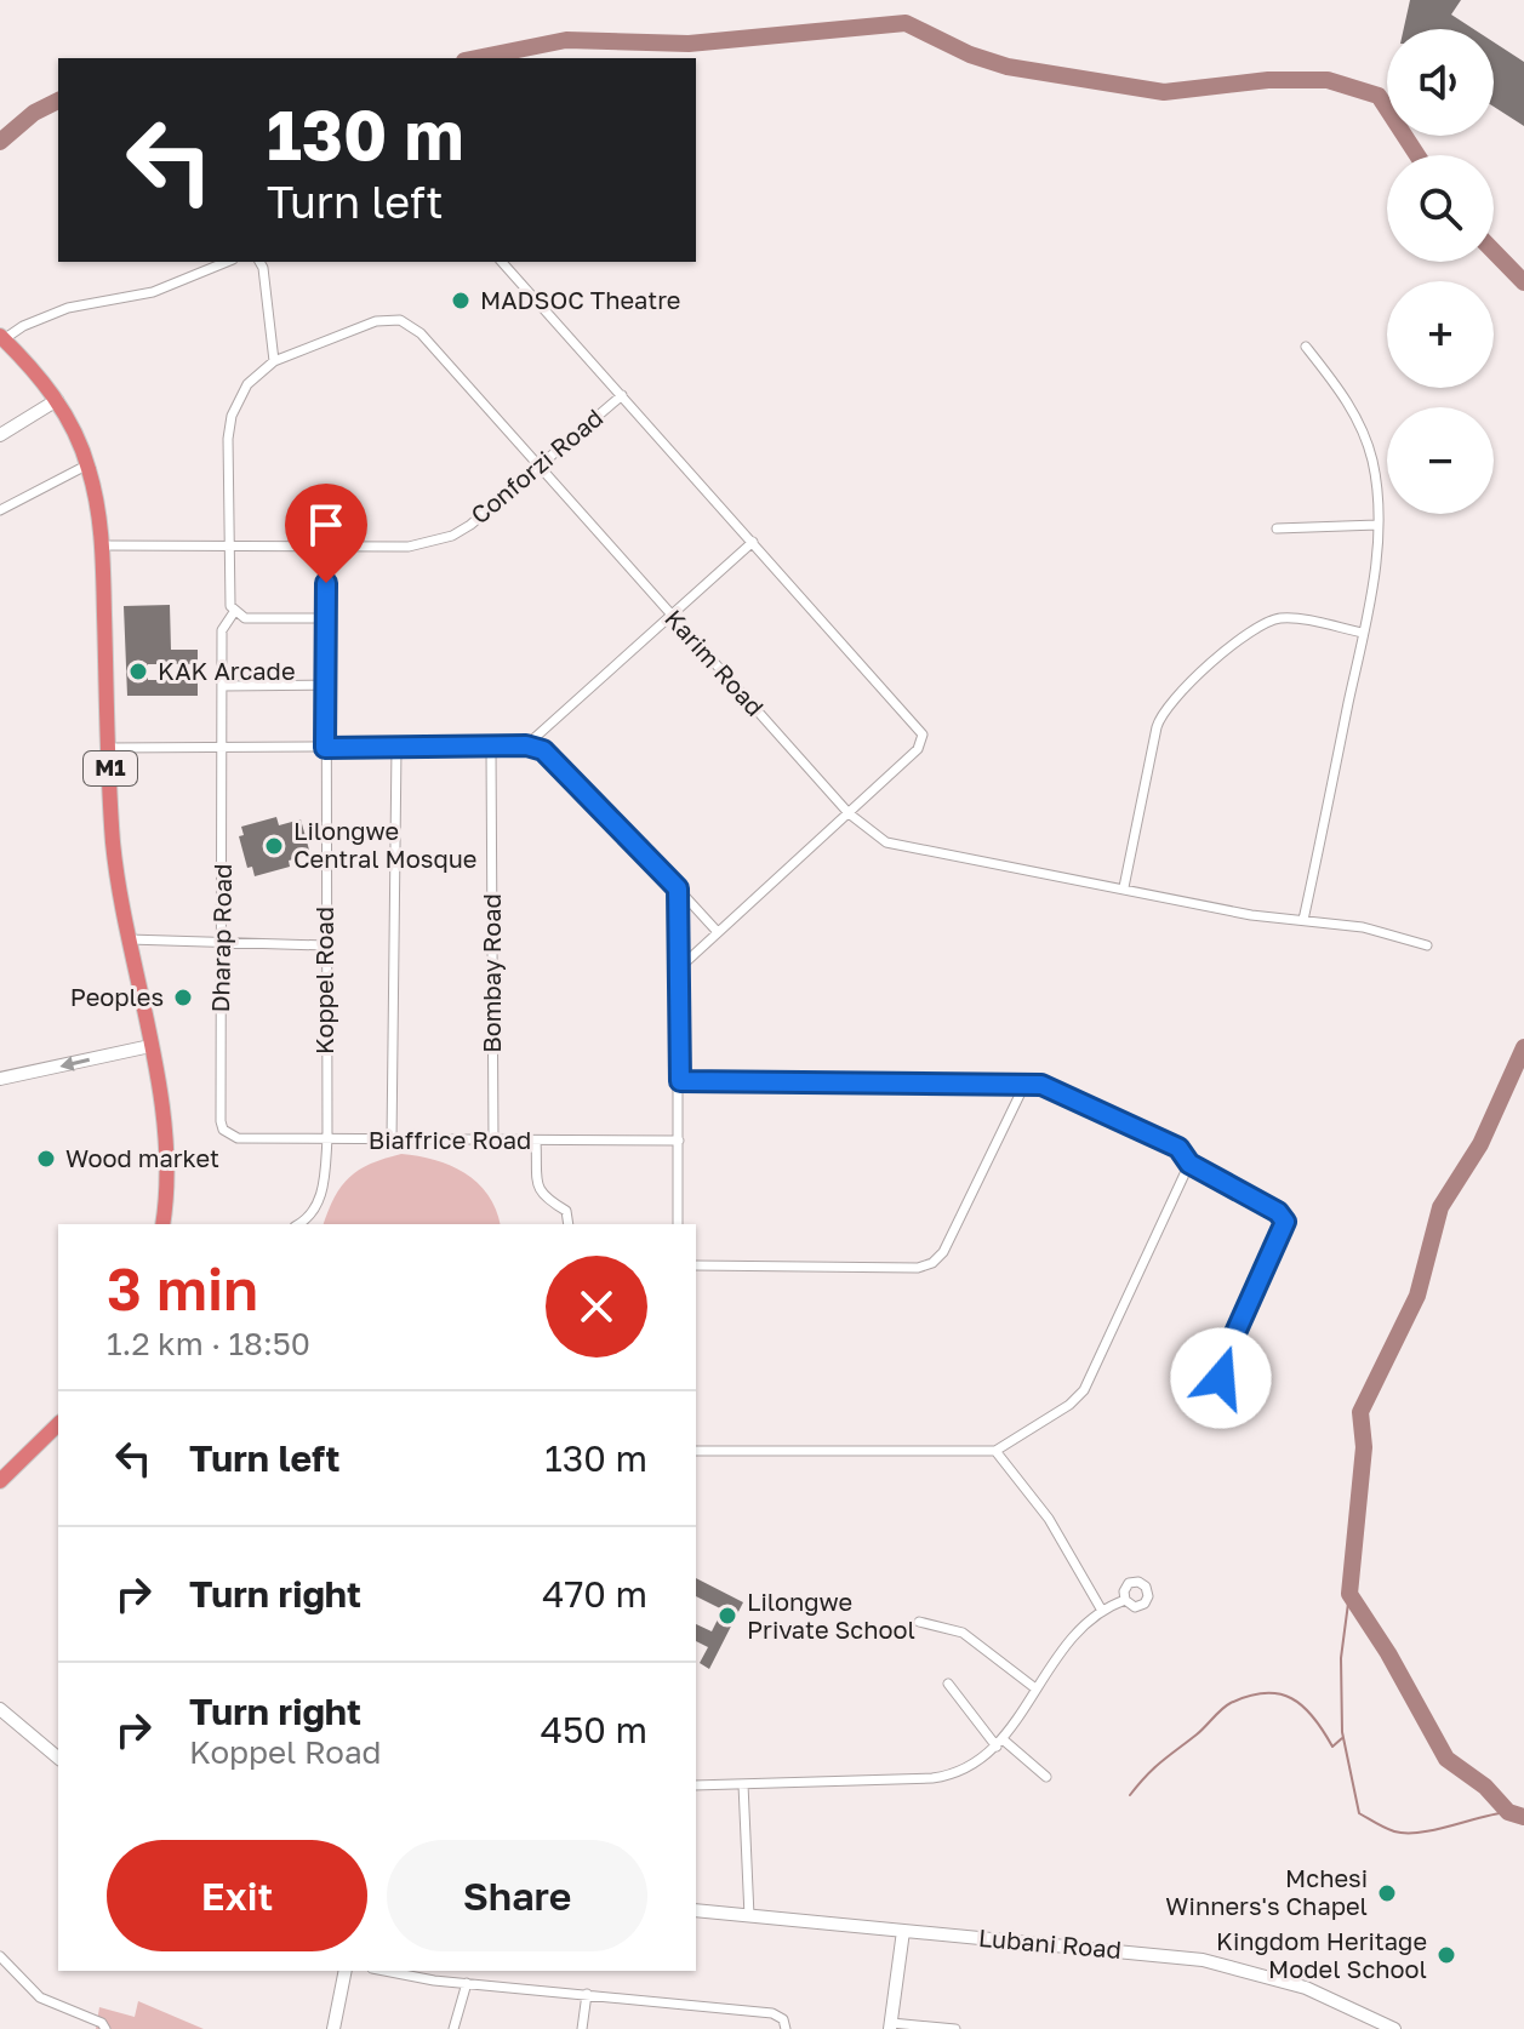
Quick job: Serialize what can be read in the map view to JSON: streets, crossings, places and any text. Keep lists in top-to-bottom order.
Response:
{
  "streets": {
    "highway": ["M1"],
    "street": [
      "Conforzi Road",
      "Karim Road",
      "Dharap Road",
      "Bombay Road",
      "Koppel Road",
      "Biaffrice Road",
      "Lubani Road"
    ]
  },
  "crossings": [
    ["Conforzi Road", "Karim Road"],
    ["Conforzi Road", "M1"],
    ["Conforzi Road", "Koppel Road"],
    ["Karim Road", "Dharap Road"],
    ["Dharap Road", "Biaffrice Road"],
    ["Bombay Road", "Biaffrice Road"],
    ["Koppel Road", "Biaffrice Road"]
  ],
  "places": [
    "MADSOC Theatre",
    "KAK Arcade",
    "Lilongwe Central Mosque",
    "Peoples",
    "Wood market",
    "Lilongwe Private School",
    "Mchesi Winners's Chapel",
    "Kingdom Heritage Model School"
  ],
  "page": {
    "map_buttons": ["+", "−"],
    "turn": ["130 m", "Turn left"],
    "heading": ["3 min", "1.2 km · 18:50"],
    "list": [
      {
        "name": "Turn left",
        "value": "130 m"
      },
      {
        "name": "Turn right",
        "value": "470 m"
      },
      {
        "name": "Turn right",
        "note": "Koppel Road",
        "value": "450 m"
      }
    ],
    "buttons": ["Exit", "Share"]
  }
}
